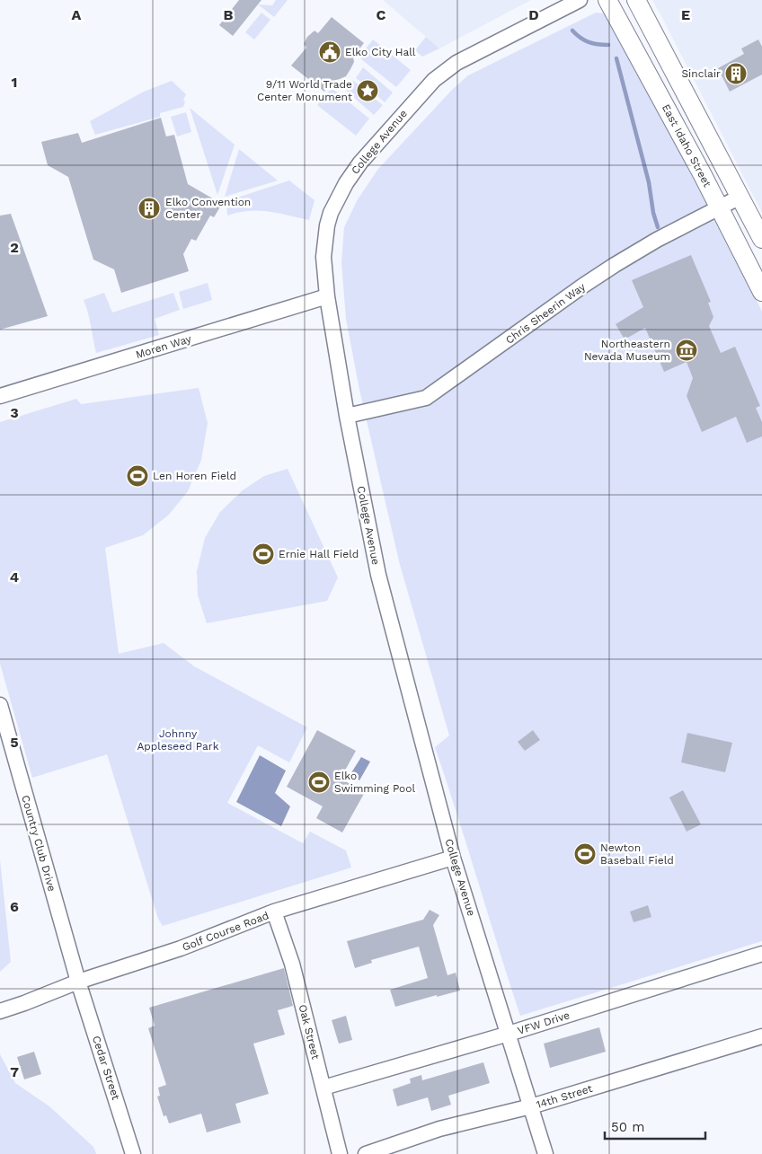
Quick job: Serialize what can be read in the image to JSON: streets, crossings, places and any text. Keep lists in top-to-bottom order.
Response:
{
  "streets": {
    "main road": ["East Idaho Street"],
    "street": [
      "College Avenue",
      "Chris Sheerin Way",
      "Moren Way",
      "Country Club Drive",
      "Golf Course Road",
      "VFW Drive",
      "Oak Street",
      "Cedar Street",
      "14th Street"
    ]
  },
  "crossings": [
    ["College Avenue", "Chris Sheerin Way"],
    ["College Avenue", "Moren Way"],
    ["College Avenue", "Golf Course Road"],
    ["College Avenue", "VFW Drive"],
    ["College Avenue", "14th Street"],
    ["East Idaho Street", "Chris Sheerin Way"],
    ["Country Club Drive", "Golf Course Road"],
    ["Country Club Drive", "Cedar Street"],
    ["Golf Course Road", "Oak Street"],
    ["Golf Course Road", "Cedar Street"],
    ["VFW Drive", "Oak Street"]
  ],
  "parks": ["Johnny Appleseed Park"],
  "places": {
    "public building": ["Elko City Hall"],
    "building": ["Sinclair", "Elko Convention Center"],
    "place": ["9/11 World Trade Center Monument"],
    "museum": ["Northeastern Nevada Museum"],
    "sports": [
      "Len Horen Field",
      "Ernie Hall Field",
      "Elko Swimming Pool",
      "Newton Baseball Field"
    ]
  },
  "scale_bar": "50 m",
  "grid": {
    "columns": [
      "A",
      "B",
      "C",
      "D",
      "E"
    ],
    "rows": [
      "1",
      "2",
      "3",
      "4",
      "5",
      "6",
      "7"
    ]
  }
}
